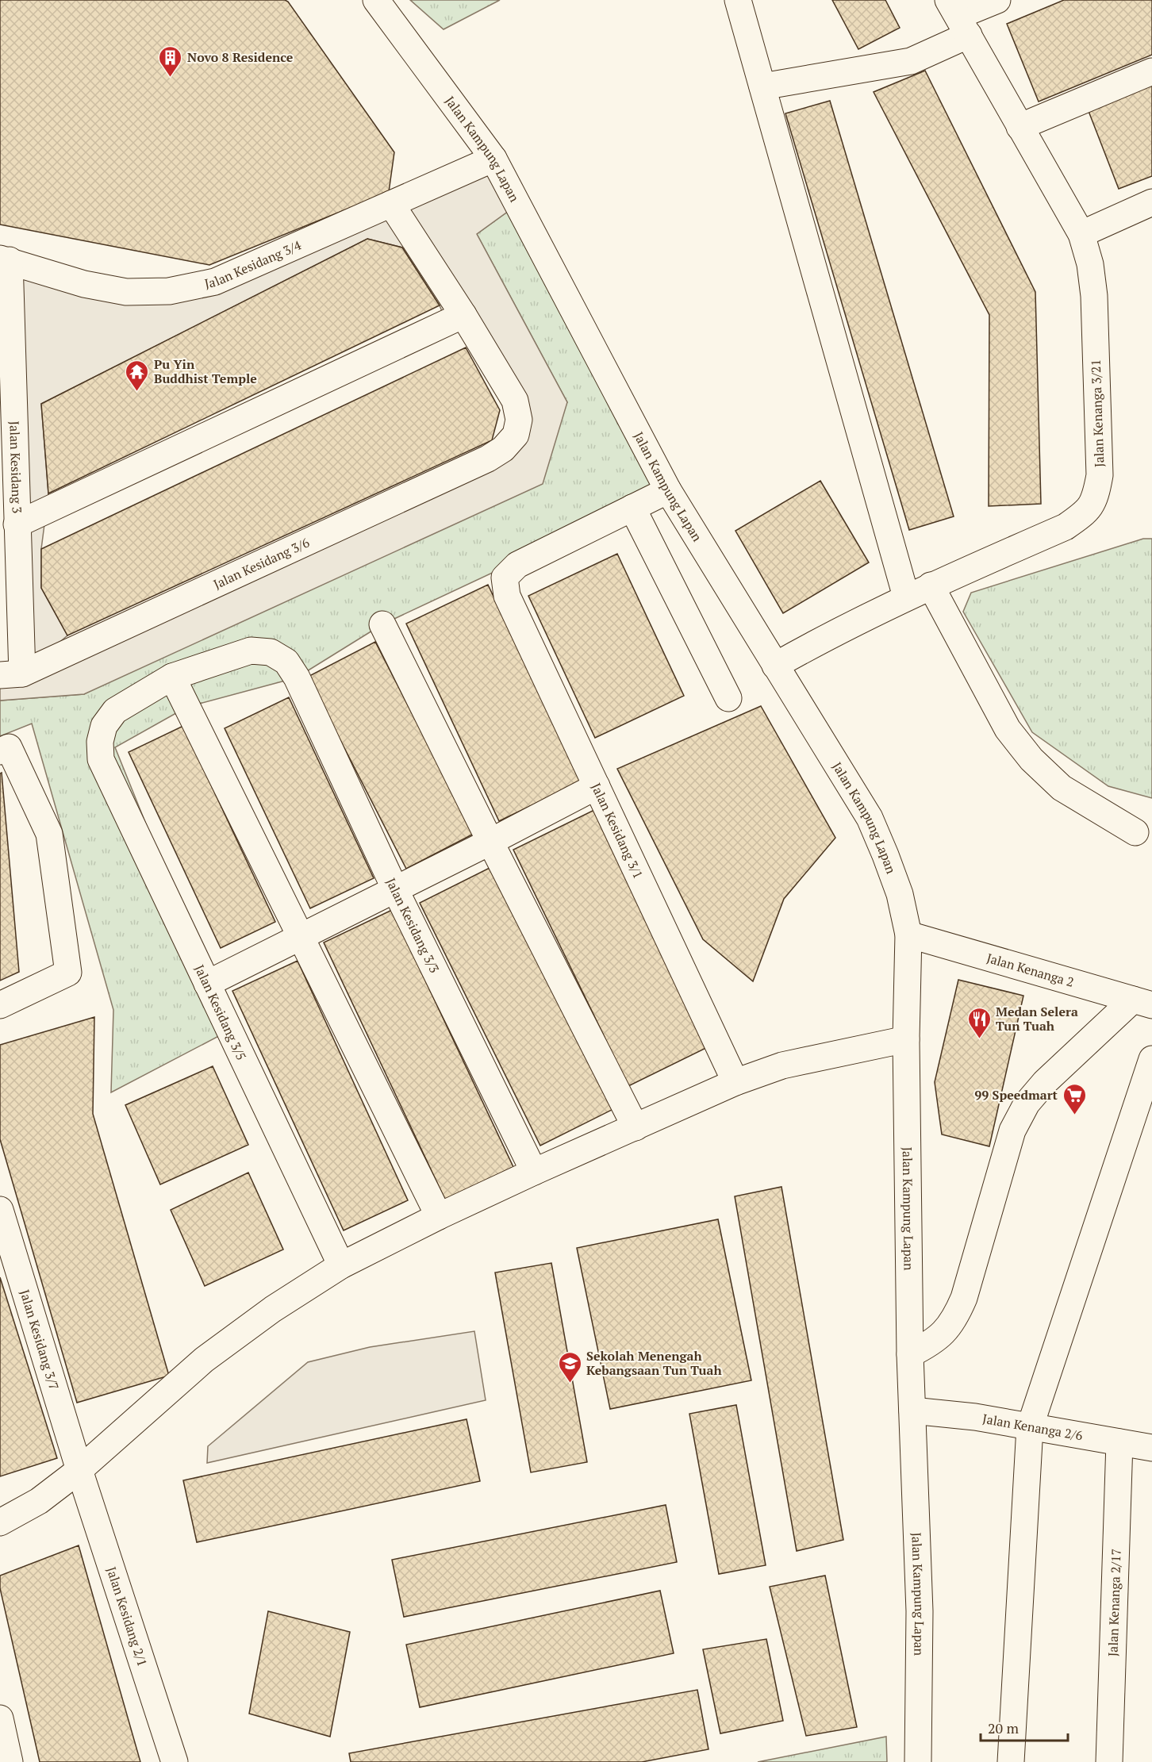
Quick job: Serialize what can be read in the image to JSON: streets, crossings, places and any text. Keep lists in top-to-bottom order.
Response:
{
  "streets": {
    "street": [
      "Jalan Kampung Lapan",
      "Jalan Kesidang 3/4",
      "Jalan Kenanga 3/21",
      "Jalan Kesidang 3",
      "Jalan Kesidang 3/6",
      "Jalan Kesidang 3/1",
      "Jalan Kesidang 3/3",
      "Jalan Kenanga 2",
      "Jalan Kesidang 3/5",
      "Jalan Kesidang 3/7",
      "Jalan Kenanga 2/6",
      "Jalan Kenanga 2/17",
      "Jalan Kesidang 2/1"
    ]
  },
  "crossings": [
    ["Jalan Kampung Lapan", "Jalan Kesidang 3/4"],
    ["Jalan Kampung Lapan", "Jalan Kenanga 3/21"],
    ["Jalan Kampung Lapan", "Jalan Kenanga 2"],
    ["Jalan Kampung Lapan", "Jalan Kenanga 2/6"],
    ["Jalan Kesidang 3/4", "Jalan Kesidang 3"],
    ["Jalan Kesidang 3", "Jalan Kesidang 3/6"],
    ["Jalan Kesidang 3/3", "Jalan Kesidang 3/5"],
    ["Jalan Kesidang 3/7", "Jalan Kesidang 2/1"],
    ["Jalan Kenanga 2/6", "Jalan Kenanga 2/17"]
  ],
  "places": {
    "building": ["Novo 8 Residence"],
    "temple": ["Pu Yin Buddhist Temple"],
    "restaurant": ["Medan Selera Tun Tuah"],
    "supermarket": ["99 Speedmart"],
    "school or university": ["Sekolah Menengah Kebangsaan Tun Tuah"]
  },
  "scale_bar": "20 m"
}
